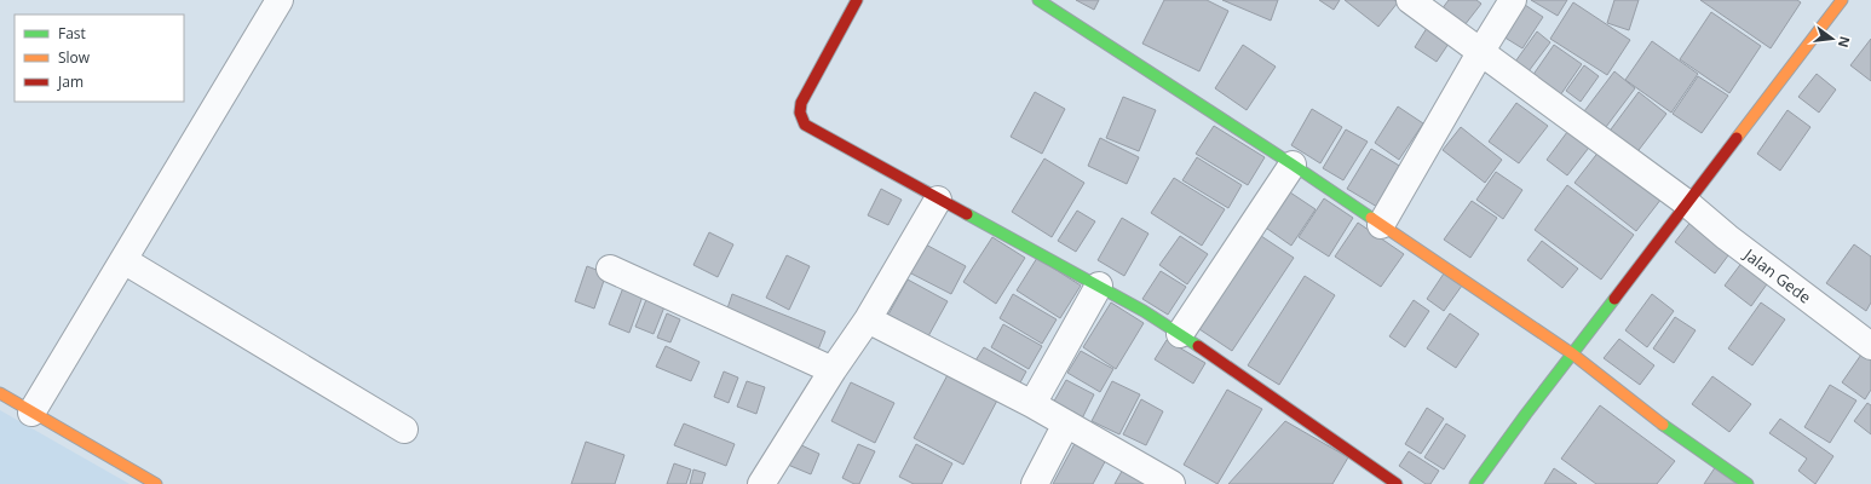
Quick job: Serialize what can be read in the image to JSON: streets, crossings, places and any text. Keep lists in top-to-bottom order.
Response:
{
  "streets": {
    "street": ["Jalan Gede"]
  },
  "legend": ["Fast", "Slow", "Jam"],
  "north": "right"
}
